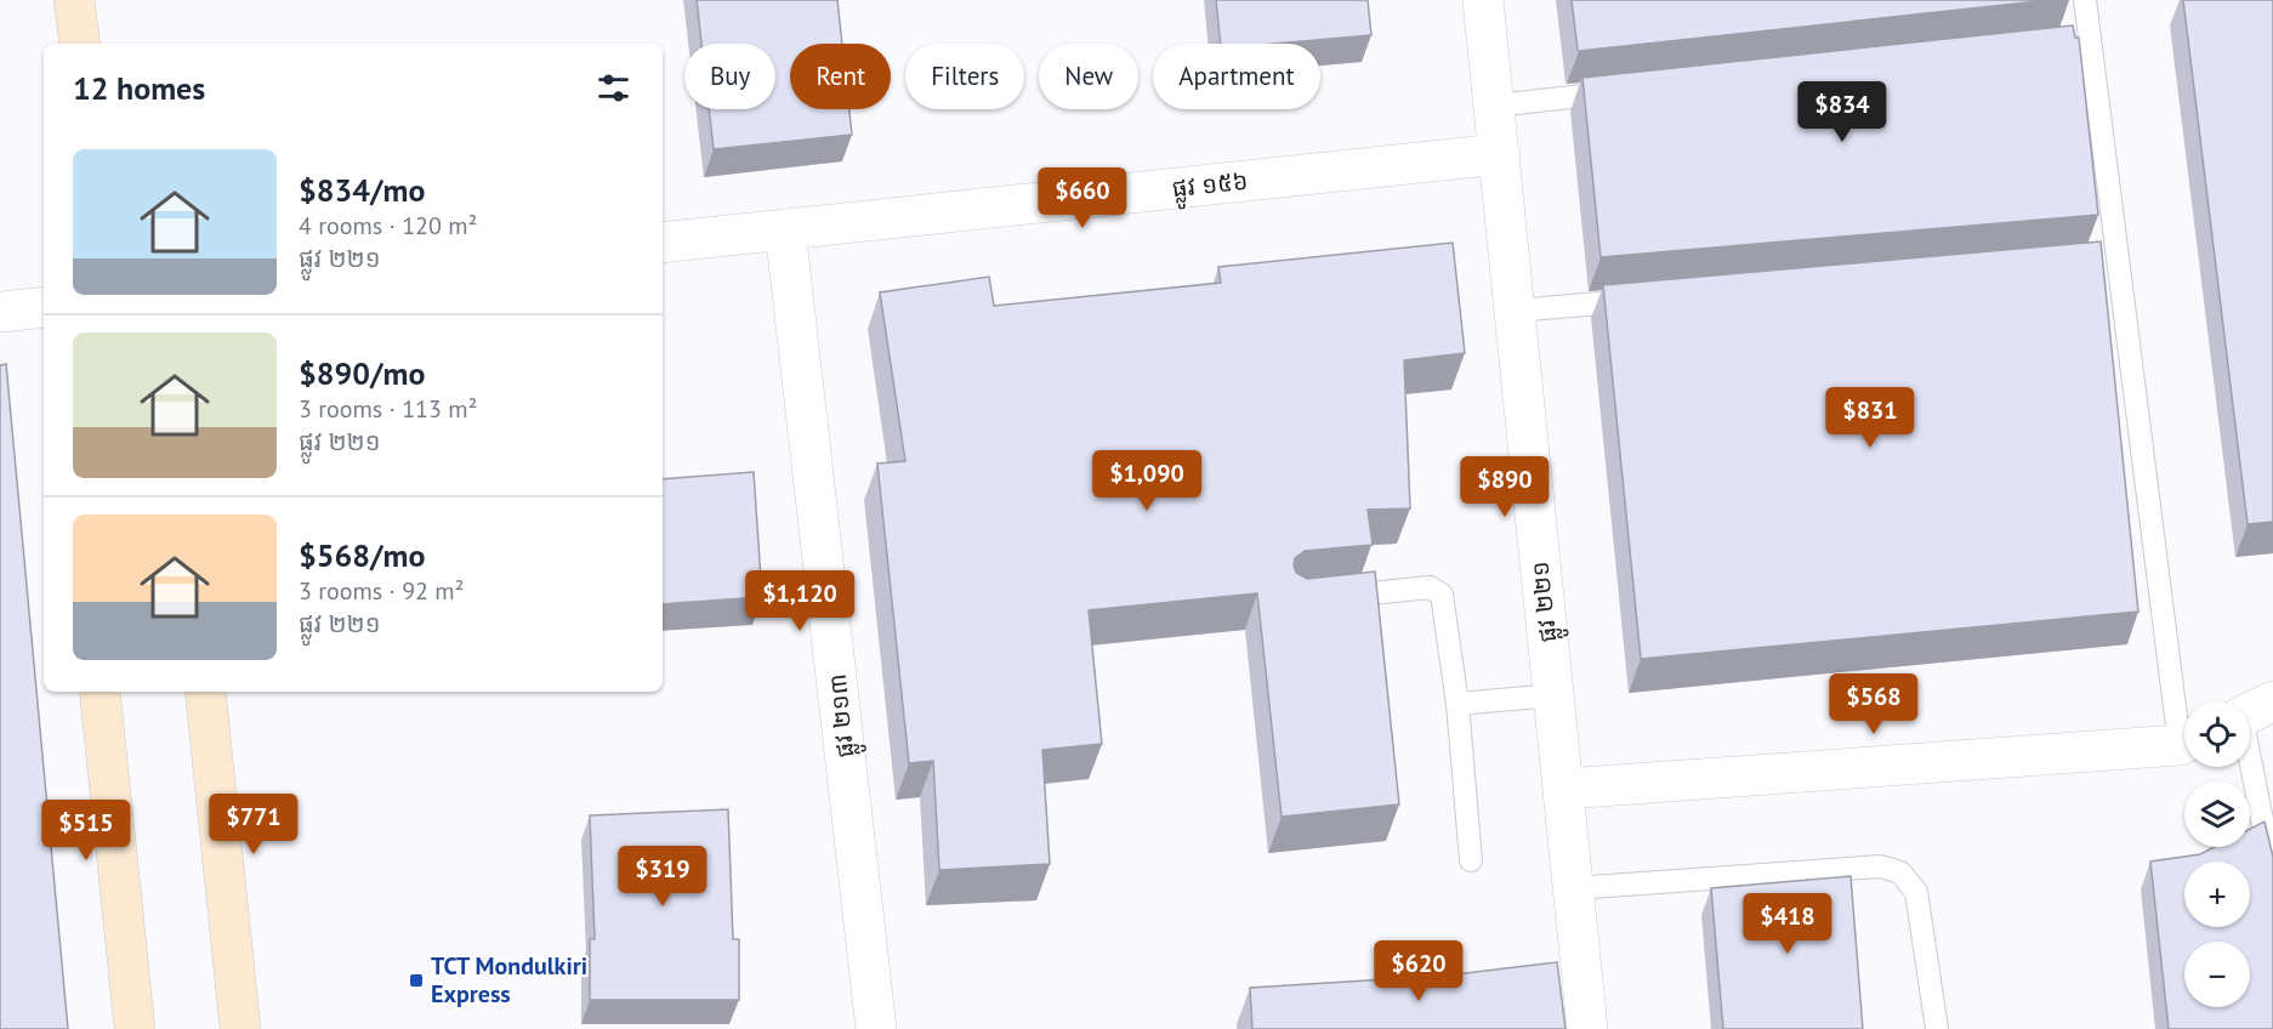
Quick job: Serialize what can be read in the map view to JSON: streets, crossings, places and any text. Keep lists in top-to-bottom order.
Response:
{
  "streets": {
    "street": ["ផ្លូវ ១៥៦", "ផ្លូវ ២២១", "ផ្លូវ ២១៣"]
  },
  "crossings": [
    ["ផ្លូវ ១៥៦", "ផ្លូវ ២២១"],
    ["ផ្លូវ ១៥៦", "ផ្លូវ ២១៣"]
  ],
  "places": {
    "transit": ["TCT Mondulkiri Express"]
  },
  "page": {
    "chip": [
      "Buy",
      "Rent",
      "Filters",
      "New",
      "Apartment"
    ],
    "heading": "12 homes",
    "price": [
      "$834",
      "$660",
      "$831",
      "$1,090",
      "$890",
      "$1,120",
      "$568",
      "$771",
      "$515",
      "$319",
      "$418",
      "$620"
    ],
    "list": [
      {
        "name": "$834/mo",
        "note": "4 rooms · 120 m² · ផ្លូវ ២២១"
      },
      {
        "name": "$890/mo",
        "note": "3 rooms · 113 m² · ផ្លូវ ២២១"
      },
      {
        "name": "$568/mo",
        "note": "3 rooms · 92 m² · ផ្លូវ ២២១"
      }
    ],
    "map_buttons": ["+", "−"]
  }
}
